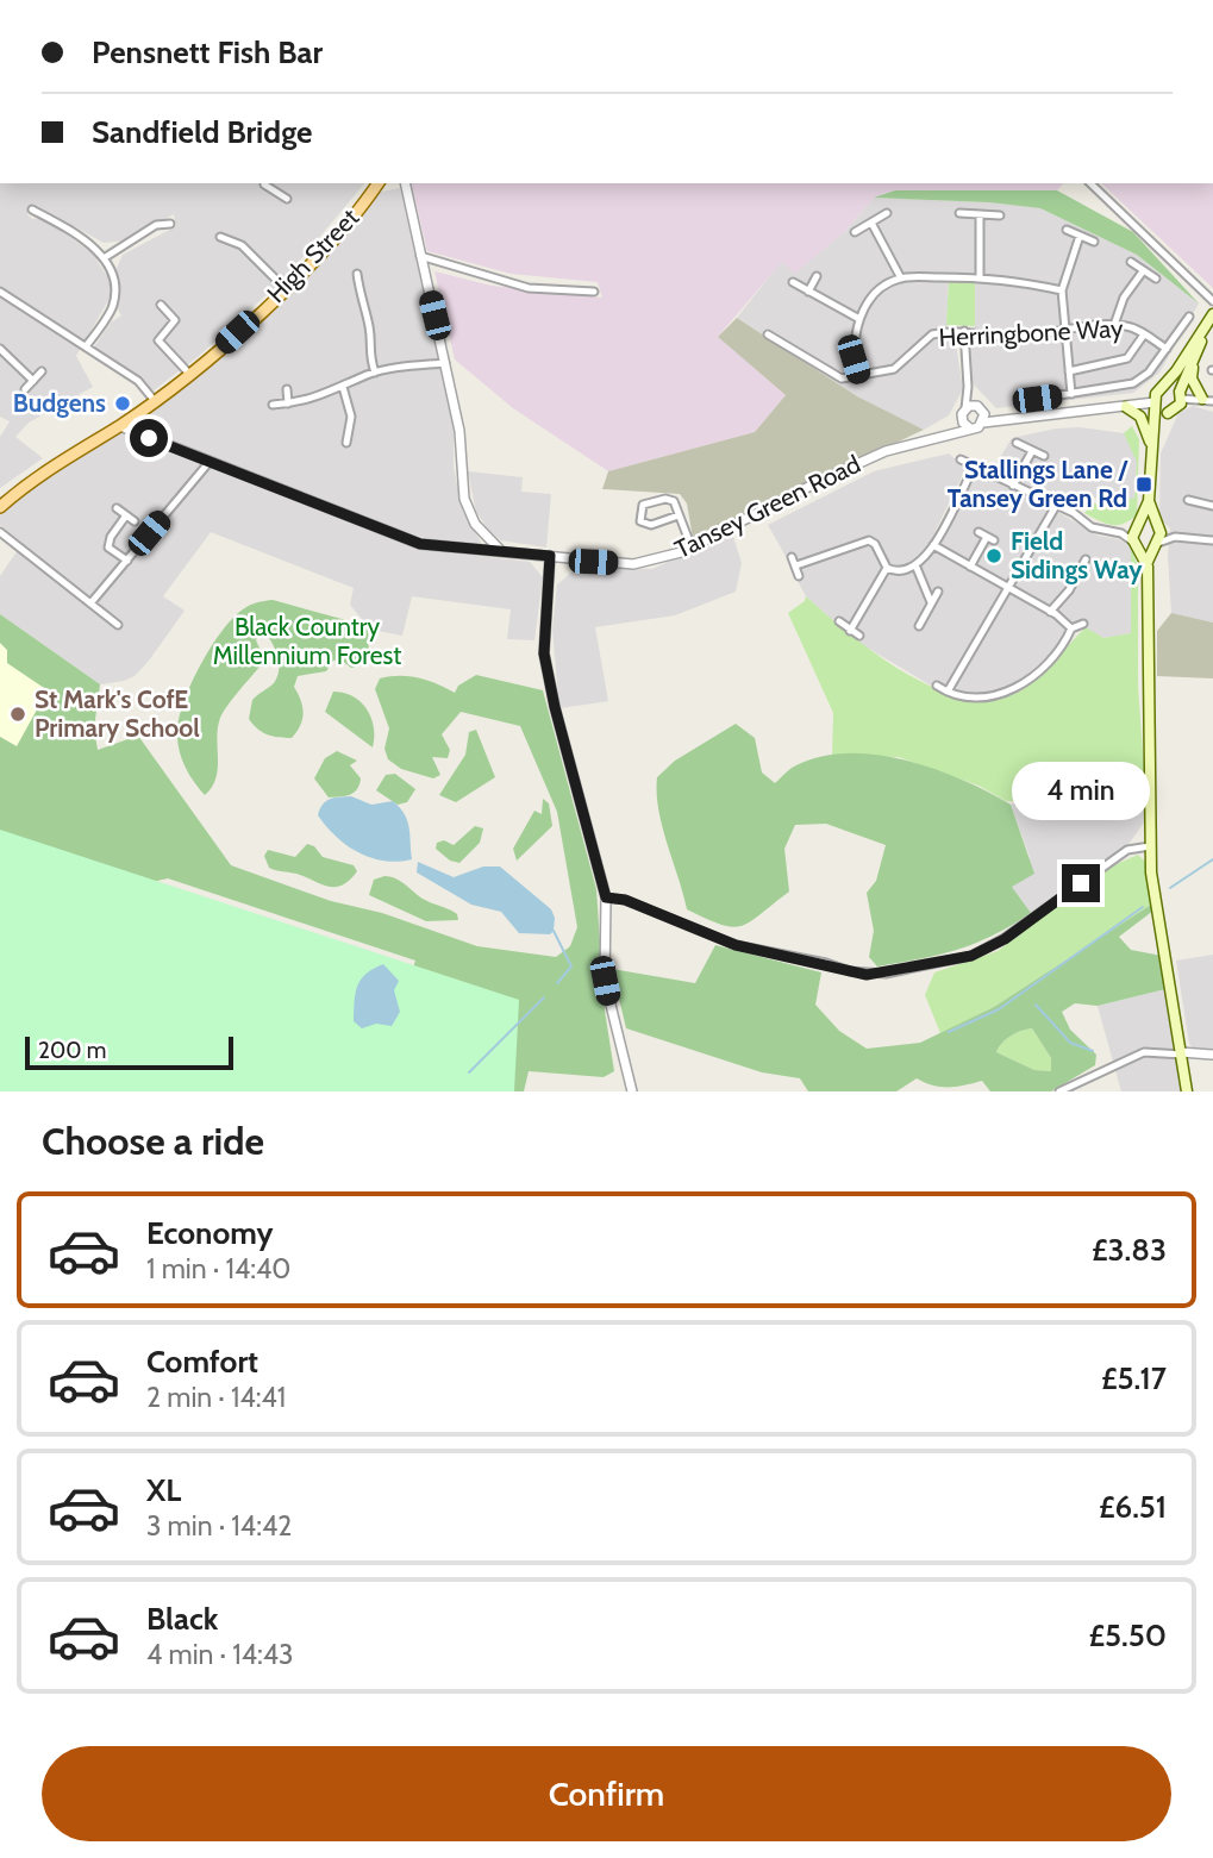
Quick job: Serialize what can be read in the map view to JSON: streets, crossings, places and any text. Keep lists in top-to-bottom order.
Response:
{
  "streets": {
    "main road": ["High Street"],
    "street": ["Herringbone Way", "Tansey Green Road"]
  },
  "crossings": [
    ["High Street", "Tansey Green Road"]
  ],
  "parks": ["Black Country Millennium Forest"],
  "places": {
    "other": ["Budgens", "Field Sidings Way", "St Mark's CofE Primary School"],
    "transit": ["Stallings Lane / Tansey Green Rd"]
  },
  "scale_bar": "200 m",
  "page": {
    "banner": ["Pensnett Fish Bar", "Sandfield Bridge"],
    "bubble": "4 min",
    "scale": "200 m",
    "heading": "Choose a ride",
    "list": [
      {
        "name": "Economy",
        "note": "1 min · 14:40",
        "value": "£3.83"
      },
      {
        "name": "Comfort",
        "note": "2 min · 14:41",
        "value": "£5.17"
      },
      {
        "name": "XL",
        "note": "3 min · 14:42",
        "value": "£6.51"
      },
      {
        "name": "Black",
        "note": "4 min · 14:43",
        "value": "£5.50"
      }
    ],
    "buttons": "Confirm"
  }
}
